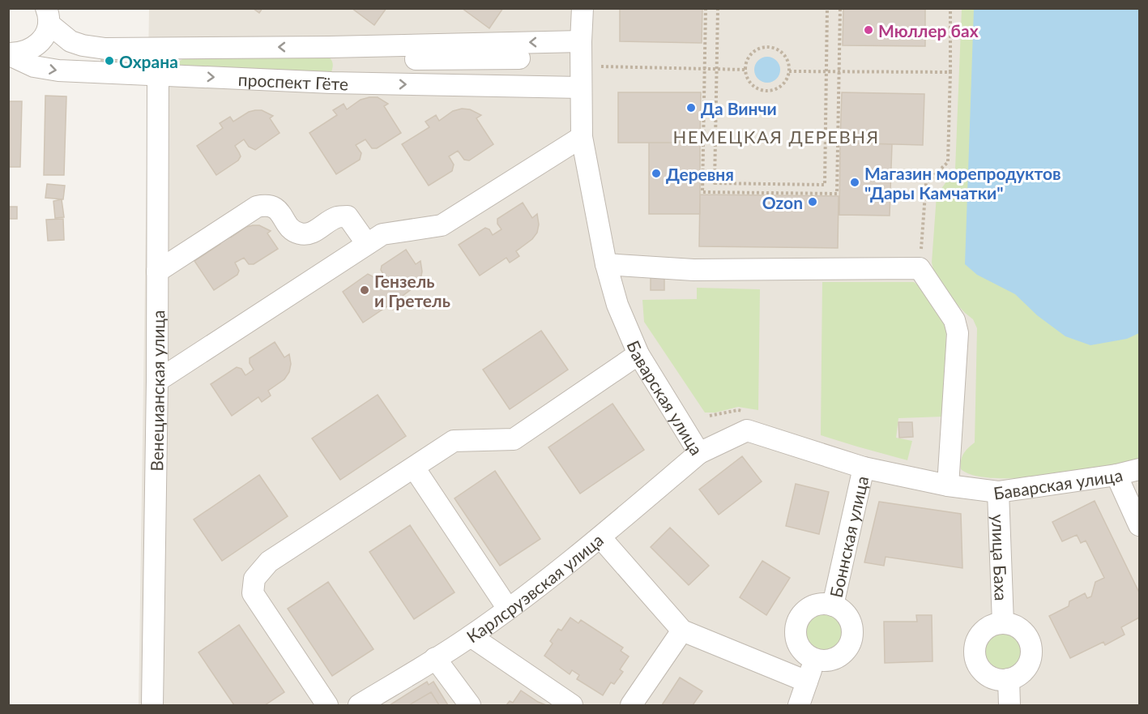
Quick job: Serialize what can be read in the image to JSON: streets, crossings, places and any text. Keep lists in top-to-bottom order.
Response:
{
  "streets": {
    "street": [
      "проспект Гёте",
      "Венецианская улица",
      "Баварская улица",
      "Боннская улица",
      "улица Баха",
      "Карлсруэвская улица"
    ]
  },
  "crossings": [
    ["проспект Гёте", "Венецианская улица"],
    ["проспект Гёте", "Баварская улица"],
    ["Баварская улица", "Боннская улица"],
    ["Баварская улица", "улица Баха"],
    ["Баварская улица", "Карлсруэвская улица"]
  ],
  "districts": ["НЕМЕЦКАЯ ДЕРЕВНЯ"],
  "places": [
    "Мюллер бах",
    "Охрана",
    "Да Винчи",
    "Деревня",
    "Магазин морепродуктов \"Дары Камчатки\"",
    "Ozon",
    "Гензель и Гретель"
  ]
}
